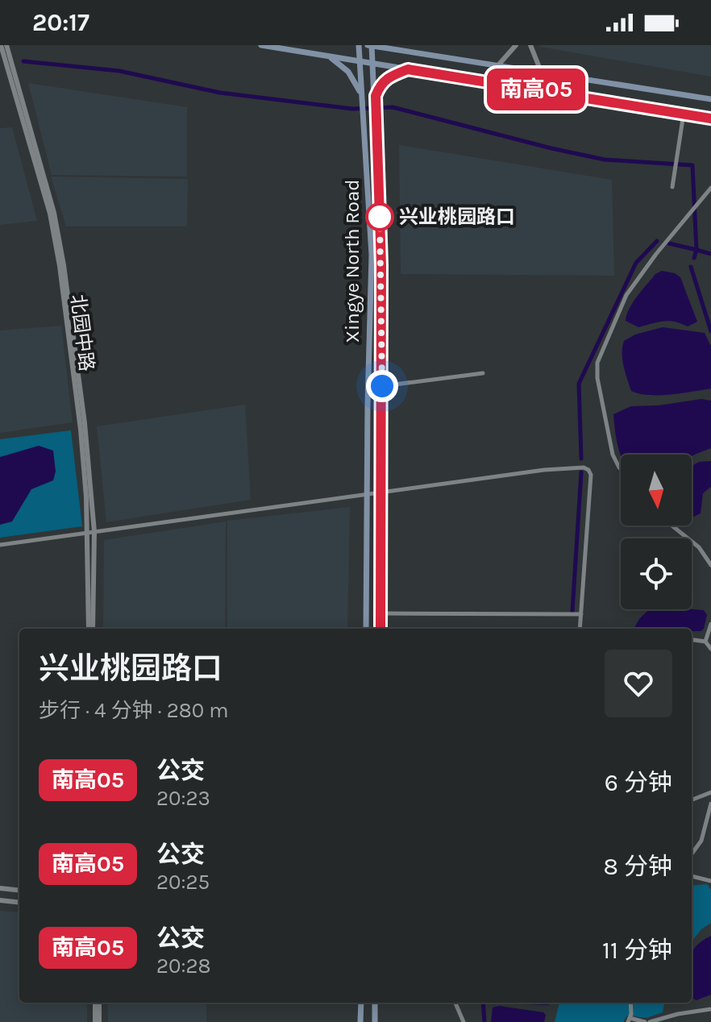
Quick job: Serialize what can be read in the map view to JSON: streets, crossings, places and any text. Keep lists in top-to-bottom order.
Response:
{
  "streets": {
    "main road": ["Xingye North Road"],
    "street": ["北园中路"]
  },
  "places": ["兴业桃园路口"],
  "lines": ["bus line 南高05"],
  "north": "bottom",
  "page": {
    "status": "20:17",
    "on_map": "南高05",
    "heading": ["兴业桃园路口", "步行 · 4 分钟 · 280 m"],
    "list": [
      {
        "mark": "南高05",
        "name": "公交",
        "note": "20:23",
        "value": "6 分钟"
      },
      {
        "mark": "南高05",
        "name": "公交",
        "note": "20:25",
        "value": "8 分钟"
      },
      {
        "mark": "南高05",
        "name": "公交",
        "note": "20:28",
        "value": "11 分钟"
      }
    ]
  }
}
